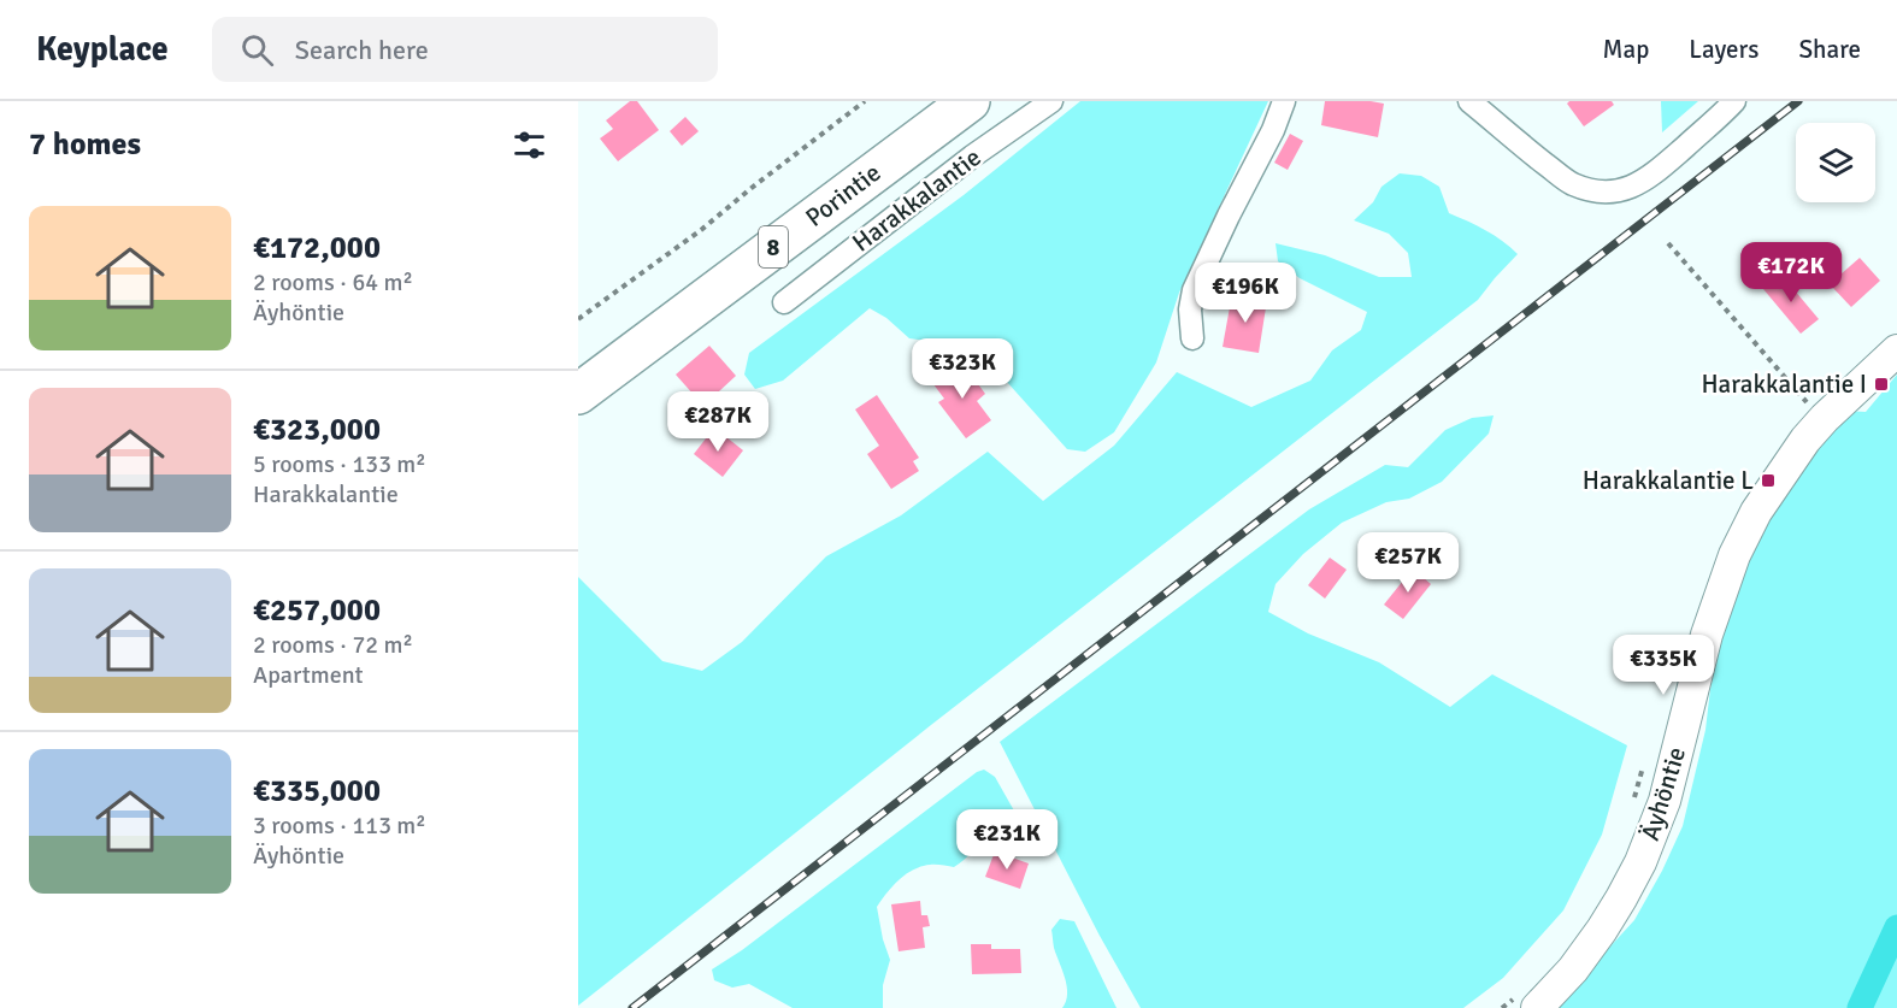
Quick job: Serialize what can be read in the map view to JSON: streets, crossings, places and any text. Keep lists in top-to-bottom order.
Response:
{
  "streets": {
    "highway": ["Porintie", "8"],
    "main road": ["Äyhöntie"],
    "street": ["Harakkalantie"]
  },
  "places": {
    "transit": ["Harakkalantie I", "Harakkalantie L"]
  },
  "page": {
    "header": "Keyplace",
    "search": "Search here",
    "nav": ["Map", "Layers", "Share"],
    "heading": "7 homes",
    "list": [
      {
        "name": "€172,000",
        "note": "2 rooms · 64 m² · Äyhöntie"
      },
      {
        "name": "€323,000",
        "note": "5 rooms · 133 m² · Harakkalantie"
      },
      {
        "name": "€257,000",
        "note": "2 rooms · 72 m² · Apartment"
      },
      {
        "name": "€335,000",
        "note": "3 rooms · 113 m² · Äyhöntie"
      }
    ],
    "price": [
      "€172K",
      "€196K",
      "€323K",
      "€287K",
      "€257K",
      "€335K",
      "€231K"
    ]
  }
}
